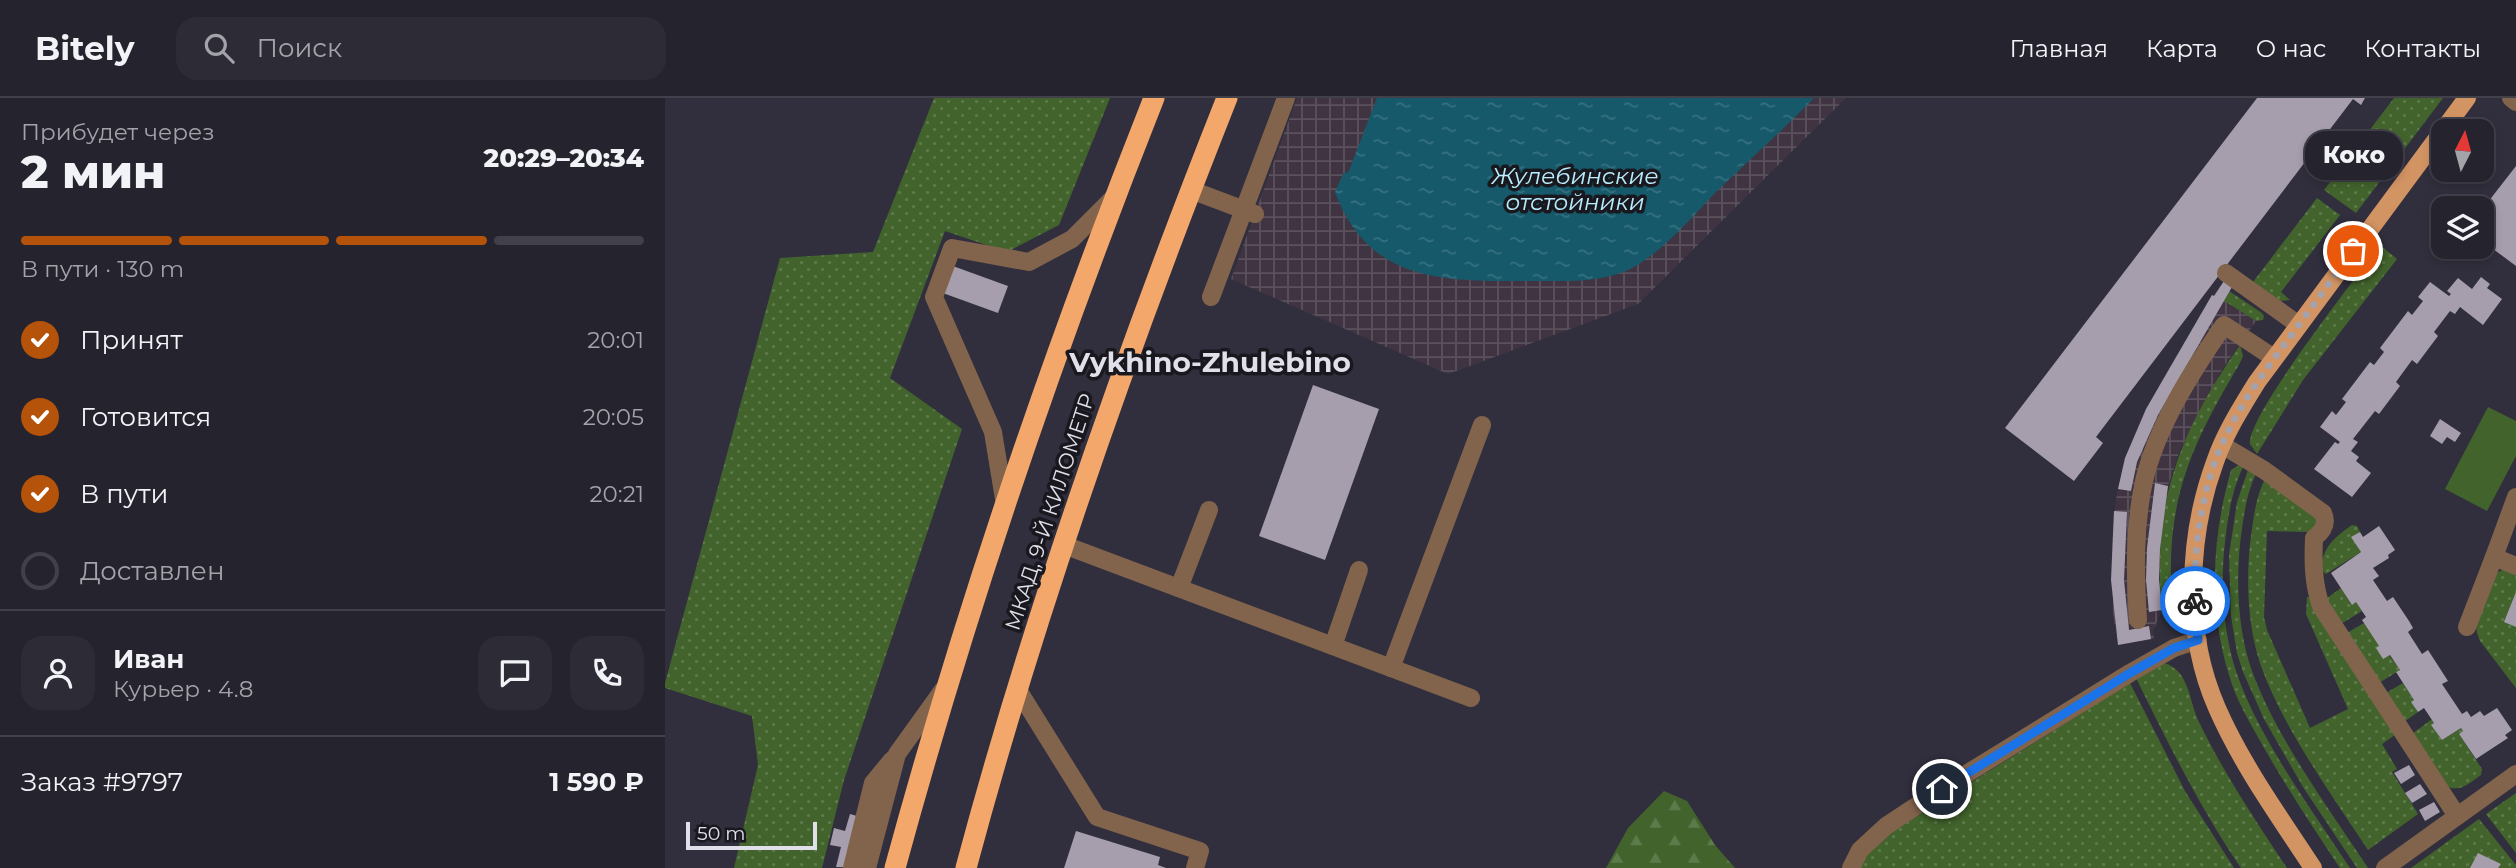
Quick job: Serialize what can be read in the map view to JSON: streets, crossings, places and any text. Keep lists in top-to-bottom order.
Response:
{
  "streets": {
    "highway": ["МКАД, 9-Й КИЛОМЕТР"]
  },
  "districts": ["Vykhino-Zhulebino"],
  "water": ["Жулебинские отстойники"],
  "places": ["Коко"],
  "scale_bar": "50 m",
  "north": "top",
  "page": {
    "header": "Bitely",
    "search": "Поиск",
    "nav": [
      "Главная",
      "Карта",
      "О нас",
      "Контакты"
    ],
    "heading": ["2 мин", "Прибудет через", "20:29–20:34"],
    "panel": [
      "Иван",
      "Курьер · 4.8",
      "Заказ #9797",
      "1 590 ₽"
    ],
    "bubble": "Коко",
    "bar": "В пути · 130 m",
    "list": [
      ["Принят", "20:01"],
      ["Готовится", "20:05"],
      ["В пути", "20:21"],
      "Доставлен"
    ],
    "scale": "50 m"
  }
}
